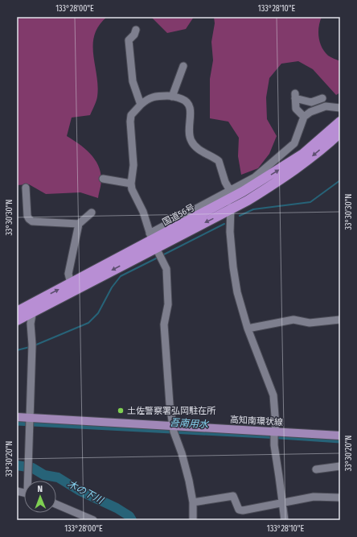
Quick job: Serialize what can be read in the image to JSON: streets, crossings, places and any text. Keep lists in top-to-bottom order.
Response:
{
  "streets": {
    "highway": ["国道56号"],
    "main road": ["高知南環状線"]
  },
  "water": ["吾南用水", "木の下川"],
  "places": ["土佐警察署弘岡駐在所"],
  "north": "top",
  "coordinates": [
    "133°28'00\"E",
    "133°28'10\"E",
    "33°30'30\"N",
    "33°30'20\"N"
  ]
}
